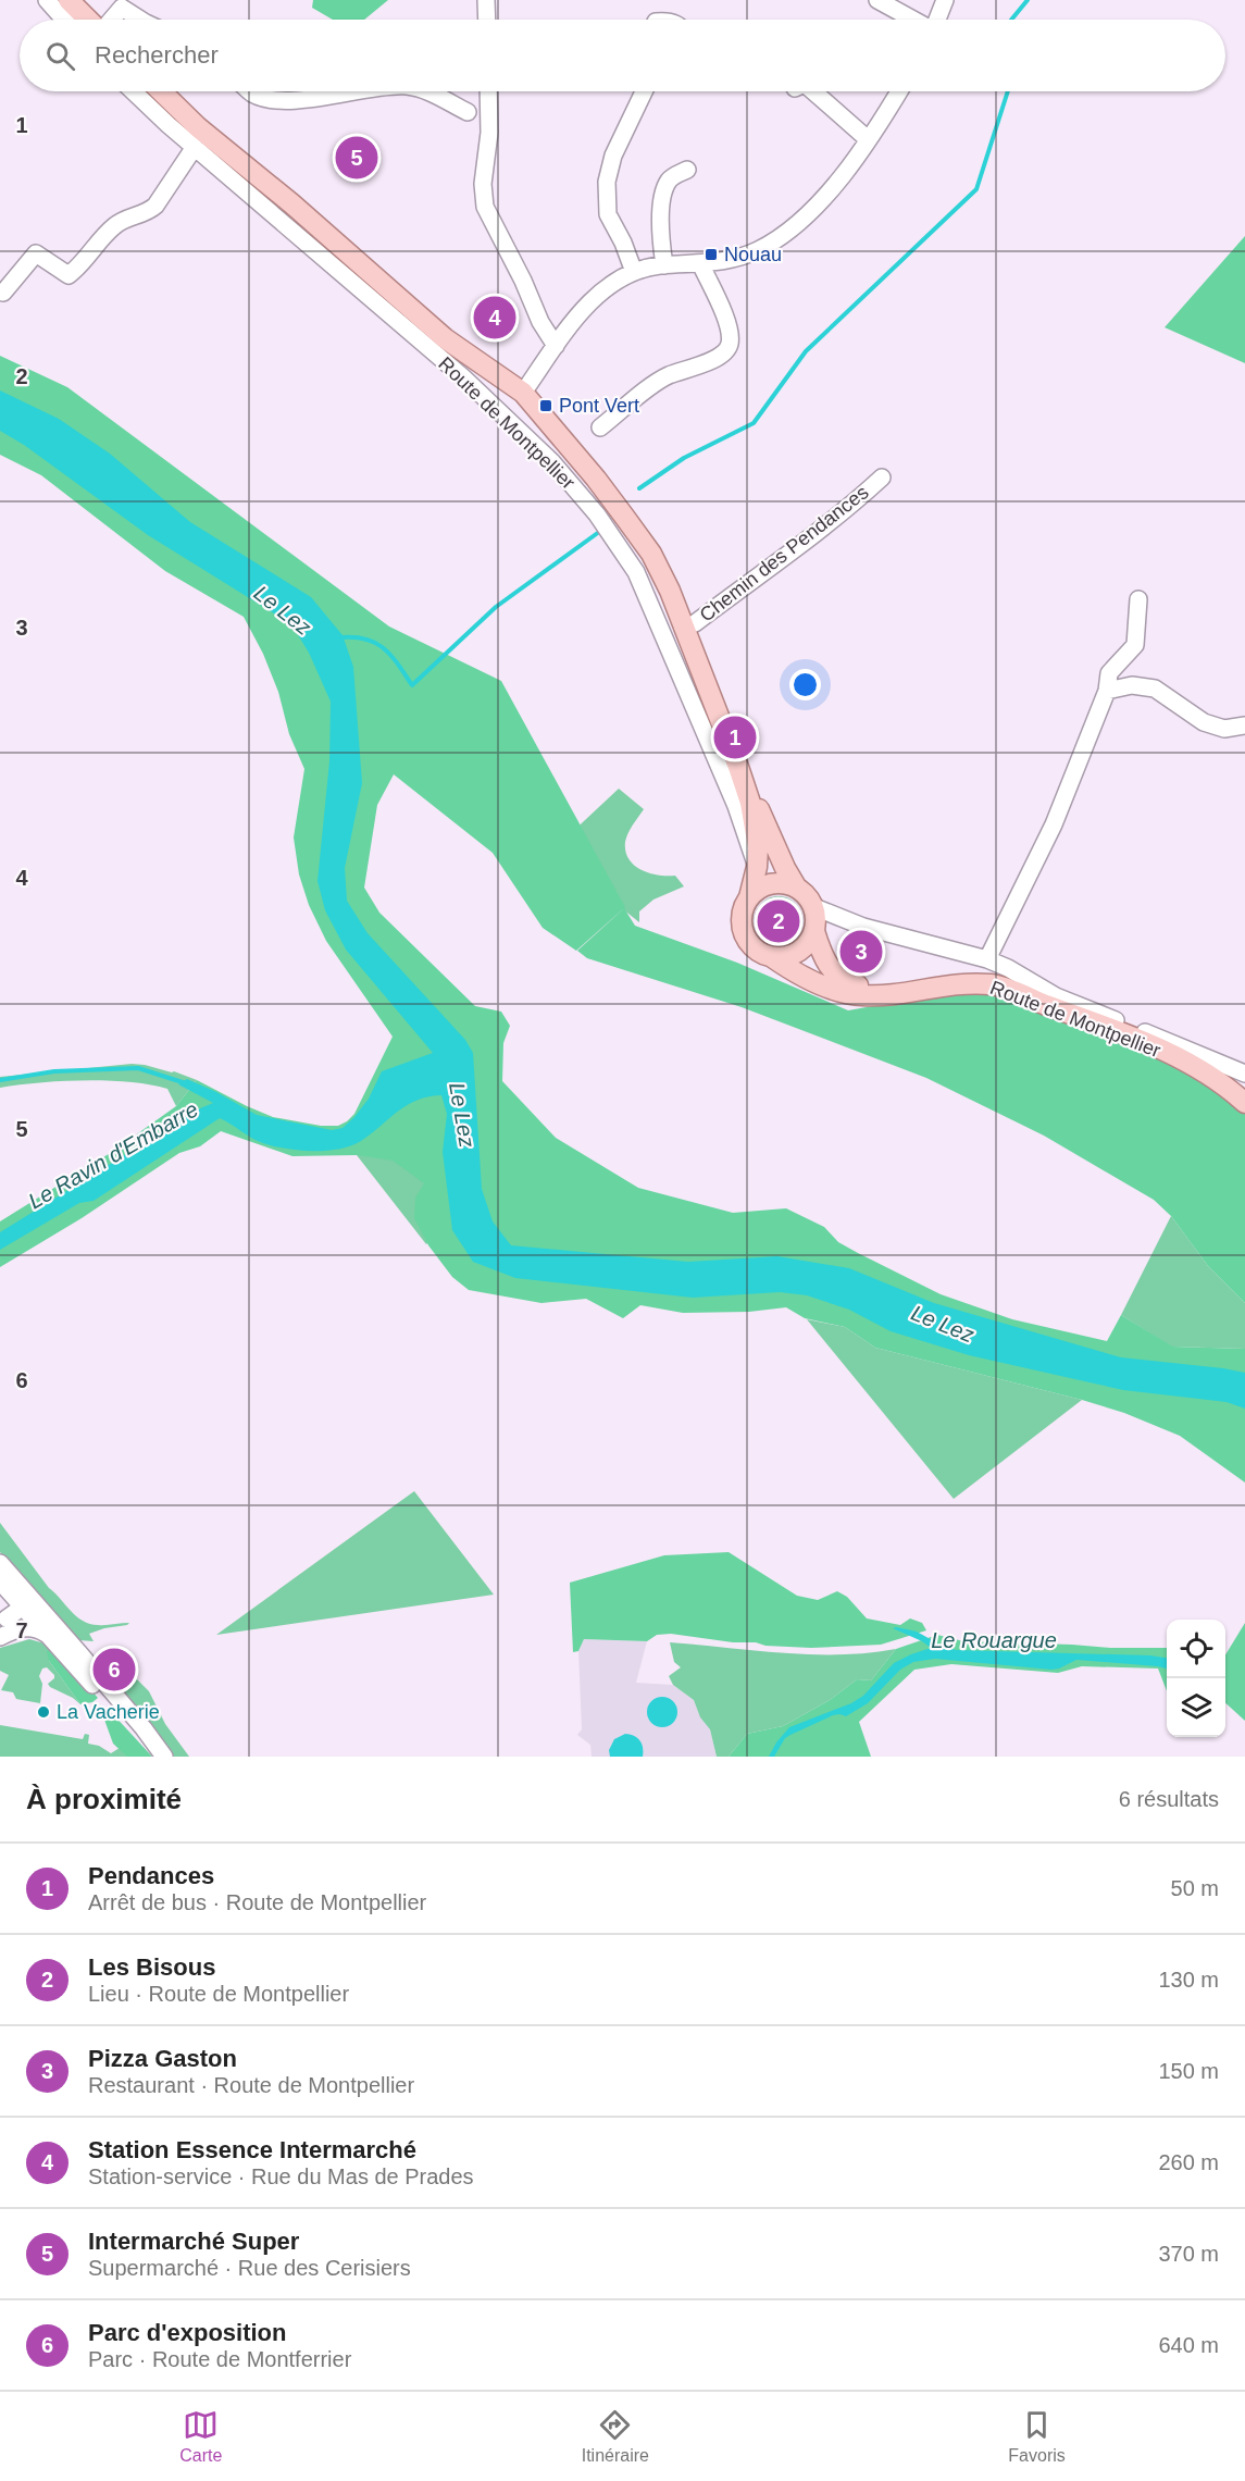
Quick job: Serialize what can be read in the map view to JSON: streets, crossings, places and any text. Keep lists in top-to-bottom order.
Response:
{
  "streets": {
    "main road": ["Route de Montpellier"],
    "street": ["Chemin des Pendances"]
  },
  "crossings": [
    ["Route de Montpellier", "Chemin des Pendances"]
  ],
  "water": ["Le Lez", "Le Ravin d'Embarre", "Le Rouargue"],
  "places": {
    "transit": ["Nouau", "Pont Vert"],
    "other": ["La Vacherie"]
  },
  "page": {
    "search": "Rechercher",
    "pins": [
      "5",
      "4",
      "1",
      "2",
      "3",
      "6"
    ],
    "heading": ["À proximité", "6 résultats"],
    "list": [
      {
        "mark": "1",
        "name": "Pendances",
        "note": "Arrêt de bus · Route de Montpellier",
        "value": "50 m"
      },
      {
        "mark": "2",
        "name": "Les Bisous",
        "note": "Lieu · Route de Montpellier",
        "value": "130 m"
      },
      {
        "mark": "3",
        "name": "Pizza Gaston",
        "note": "Restaurant · Route de Montpellier",
        "value": "150 m"
      },
      {
        "mark": "4",
        "name": "Station Essence Intermarché",
        "note": "Station-service · Rue du Mas de Prades",
        "value": "260 m"
      },
      {
        "mark": "5",
        "name": "Intermarché Super",
        "note": "Supermarché · Rue des Cerisiers",
        "value": "370 m"
      },
      {
        "mark": "6",
        "name": "Parc d'exposition",
        "note": "Parc · Route de Montferrier",
        "value": "640 m"
      }
    ],
    "nav": ["Carte", "Itinéraire", "Favoris"]
  },
  "grid": {
    "rows": [
      "1",
      "2",
      "3",
      "4",
      "5",
      "6",
      "7"
    ]
  }
}
